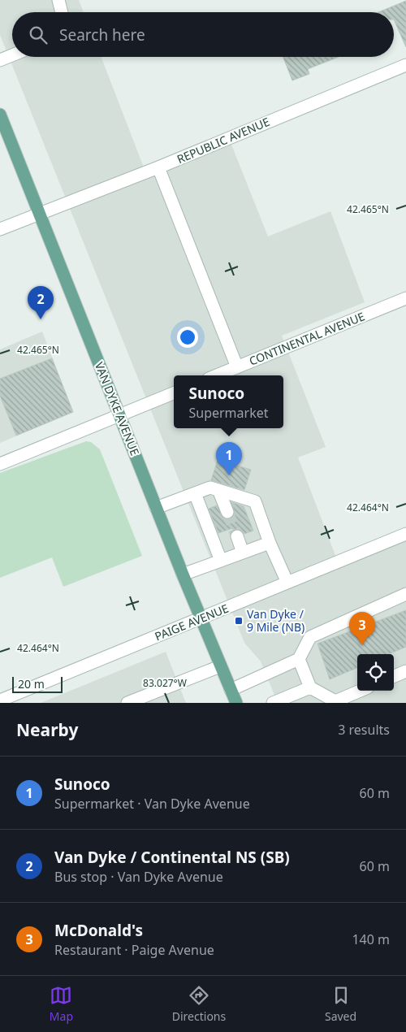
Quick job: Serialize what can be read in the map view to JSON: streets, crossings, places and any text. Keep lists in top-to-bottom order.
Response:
{
  "streets": {
    "main road": ["VAN DYKE AVENUE"],
    "street": ["REPUBLIC AVENUE", "CONTINENTAL AVENUE", "PAIGE AVENUE"]
  },
  "crossings": [
    ["REPUBLIC AVENUE", "VAN DYKE AVENUE"],
    ["VAN DYKE AVENUE", "PAIGE AVENUE"]
  ],
  "places": {
    "transit": ["Van Dyke / 9 Mile (NB)"]
  },
  "scale_bar": "20 m",
  "page": {
    "search": "Search here",
    "pins": ["2", "1", "3"],
    "popup": ["Sunoco", "Supermarket"],
    "scale": "20 m",
    "heading": ["Nearby", "3 results"],
    "list": [
      {
        "mark": "1",
        "name": "Sunoco",
        "note": "Supermarket · Van Dyke Avenue",
        "value": "60 m"
      },
      {
        "mark": "2",
        "name": "Van Dyke / Continental NS (SB)",
        "note": "Bus stop · Van Dyke Avenue",
        "value": "60 m"
      },
      {
        "mark": "3",
        "name": "McDonald's",
        "note": "Restaurant · Paige Avenue",
        "value": "140 m"
      }
    ],
    "nav": ["Map", "Directions", "Saved"]
  },
  "coordinates": ["42.465°N", "42.464°N", "83.027°W"]
}
